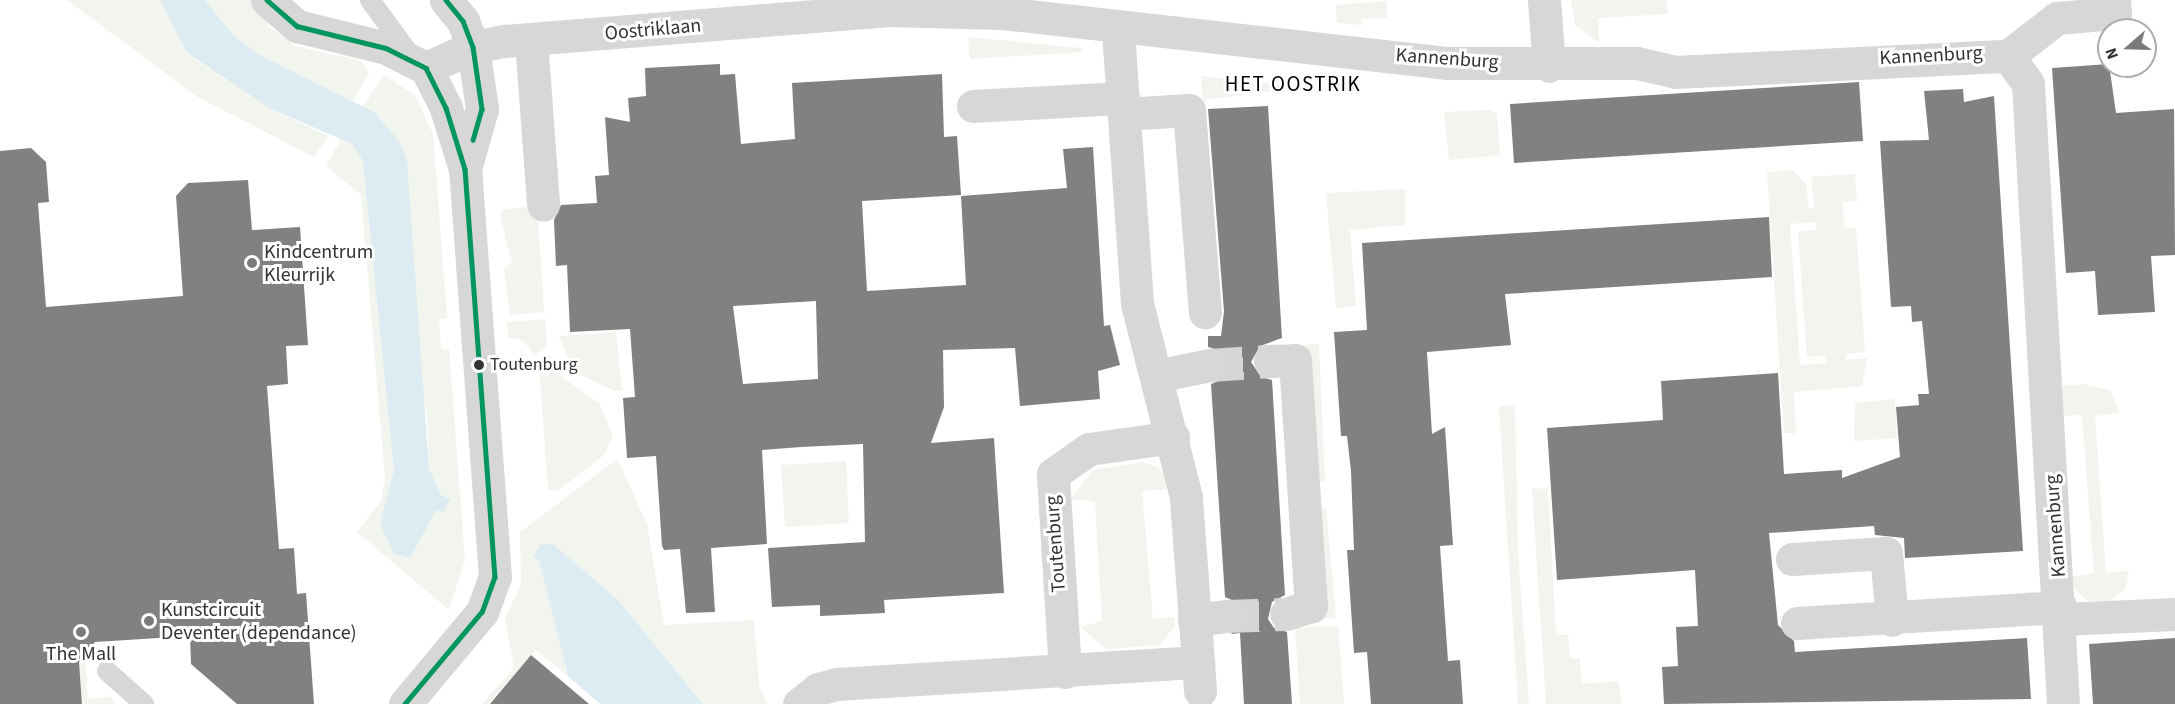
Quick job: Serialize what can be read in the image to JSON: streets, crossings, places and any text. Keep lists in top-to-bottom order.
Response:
{
  "streets": {
    "street": ["Oostriklaan", "Kannenburg", "Toutenburg"]
  },
  "crossings": [
    ["Oostriklaan", "Kannenburg"]
  ],
  "districts": ["HET OOSTRIK"],
  "places": [
    "Kindcentrum Kleurrijk",
    "Toutenburg",
    "Kunstcircuit Deventer (dependance)",
    "The Mall"
  ],
  "north": "left"
}
